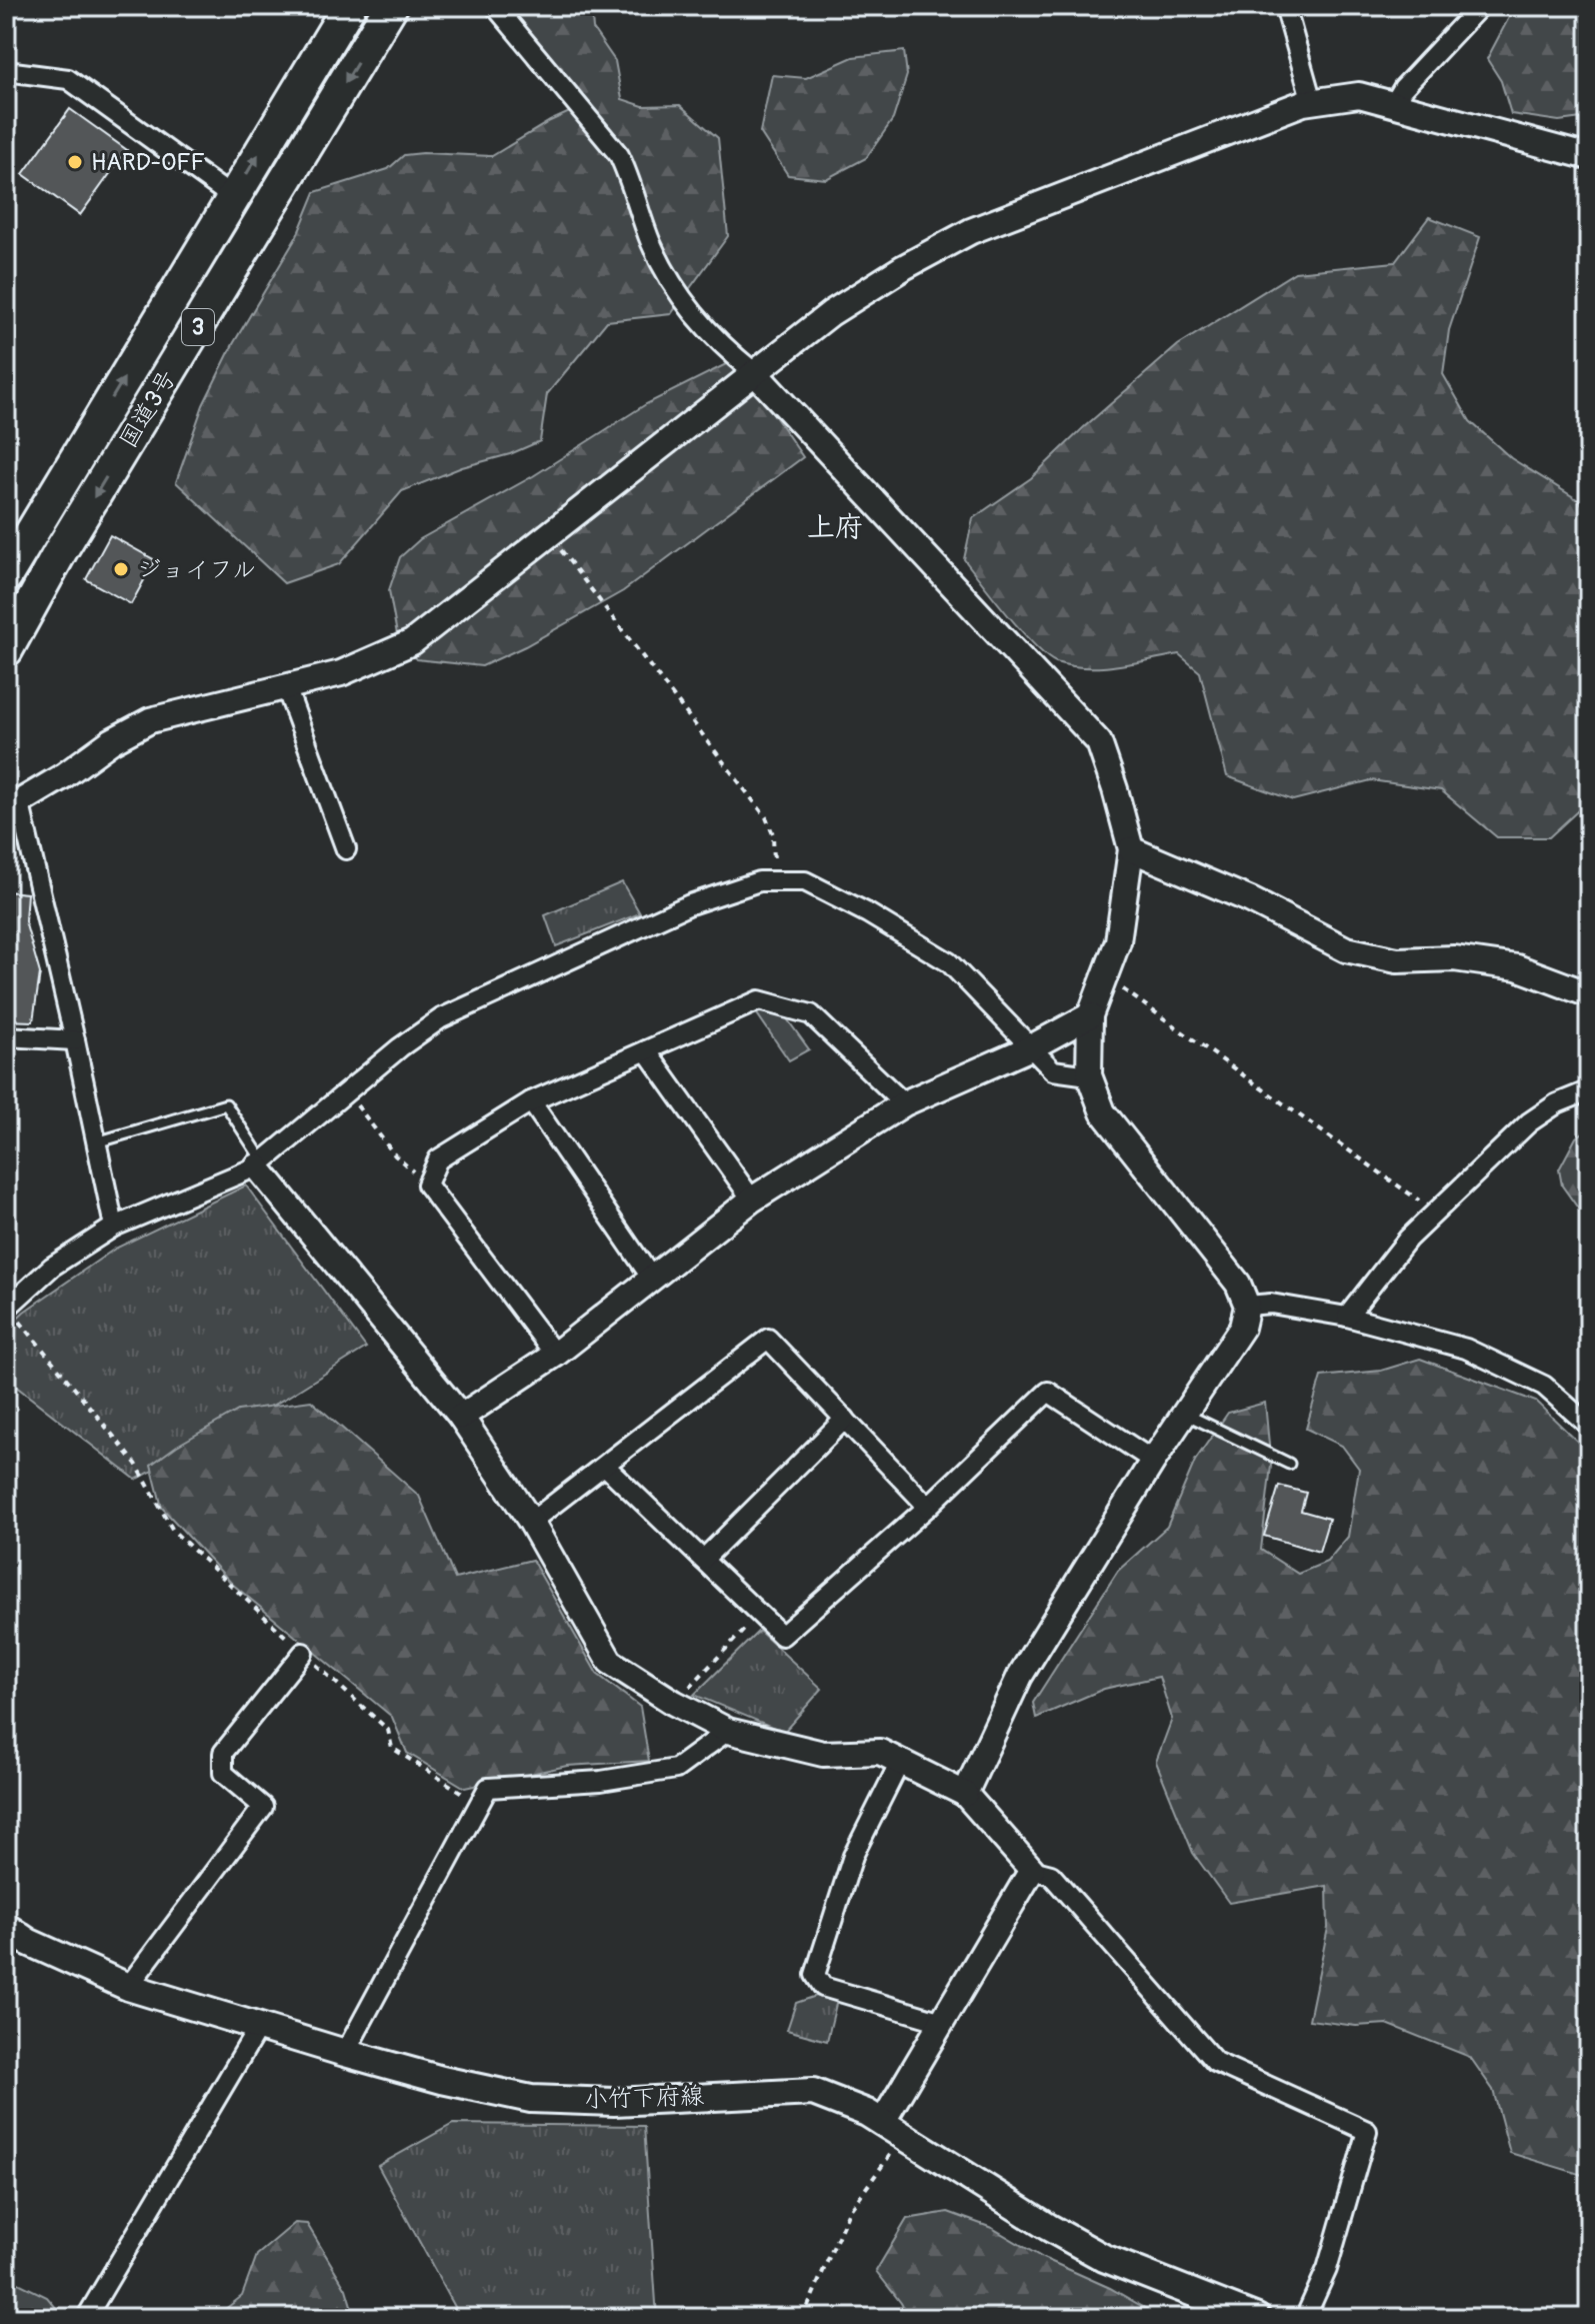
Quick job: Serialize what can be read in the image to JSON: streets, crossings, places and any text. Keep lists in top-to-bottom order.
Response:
{
  "streets": {
    "highway": ["3", "国道3号"],
    "main road": ["小竹下府線"]
  },
  "districts": ["上府"],
  "places": ["HARD-OFF", "ジョイフル"]
}
